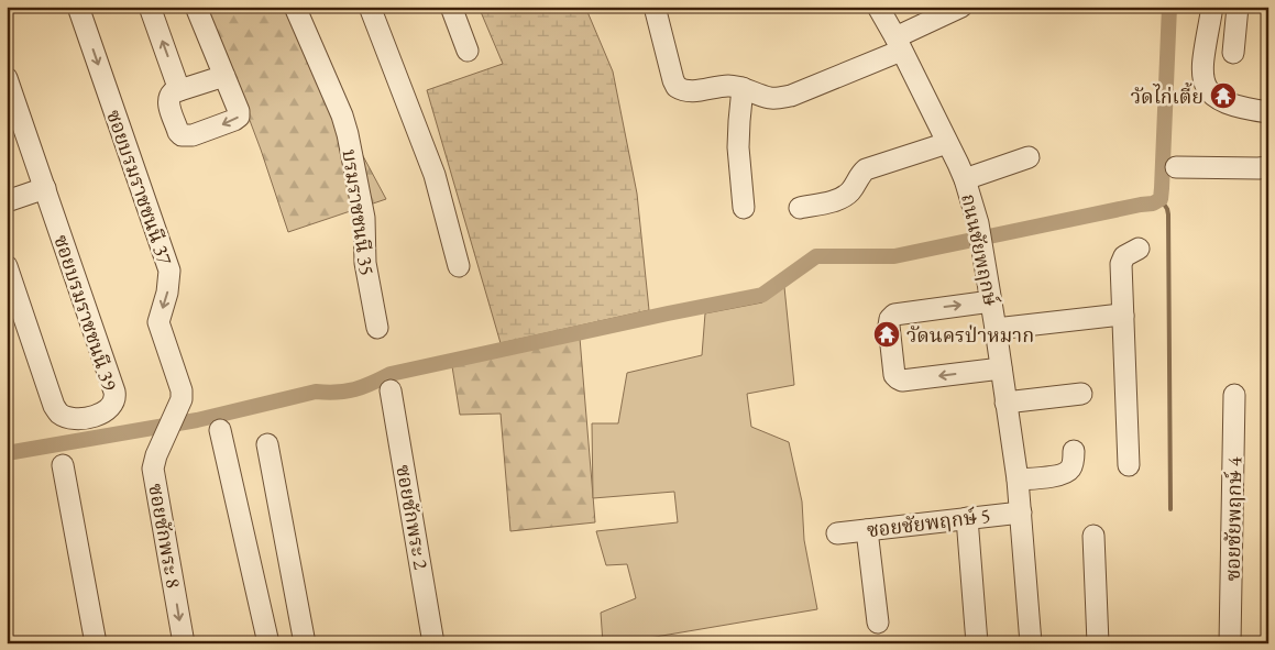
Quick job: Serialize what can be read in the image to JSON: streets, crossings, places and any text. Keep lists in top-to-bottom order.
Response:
{
  "streets": {
    "street": [
      "ซอยบรมราชชนนี 37",
      "บรมราชชนนี 35",
      "ถนนชัยพฤกษ์",
      "ซอยบรมราชชนนี 39",
      "ซอยชักพระ 2",
      "ซอยชัยพฤกษ์ 4",
      "ซอยชัยพฤกษ์ 5",
      "ซอยชักพระ 8"
    ]
  },
  "crossings": [
    ["ซอยบรมราชชนนี 37", "ซอยชักพระ 8"],
    ["ถนนชัยพฤกษ์", "ซอยชัยพฤกษ์ 5"]
  ],
  "places": {
    "temple": ["วัดไก่เตี้ย", "วัดนครป่าหมาก"]
  }
}
